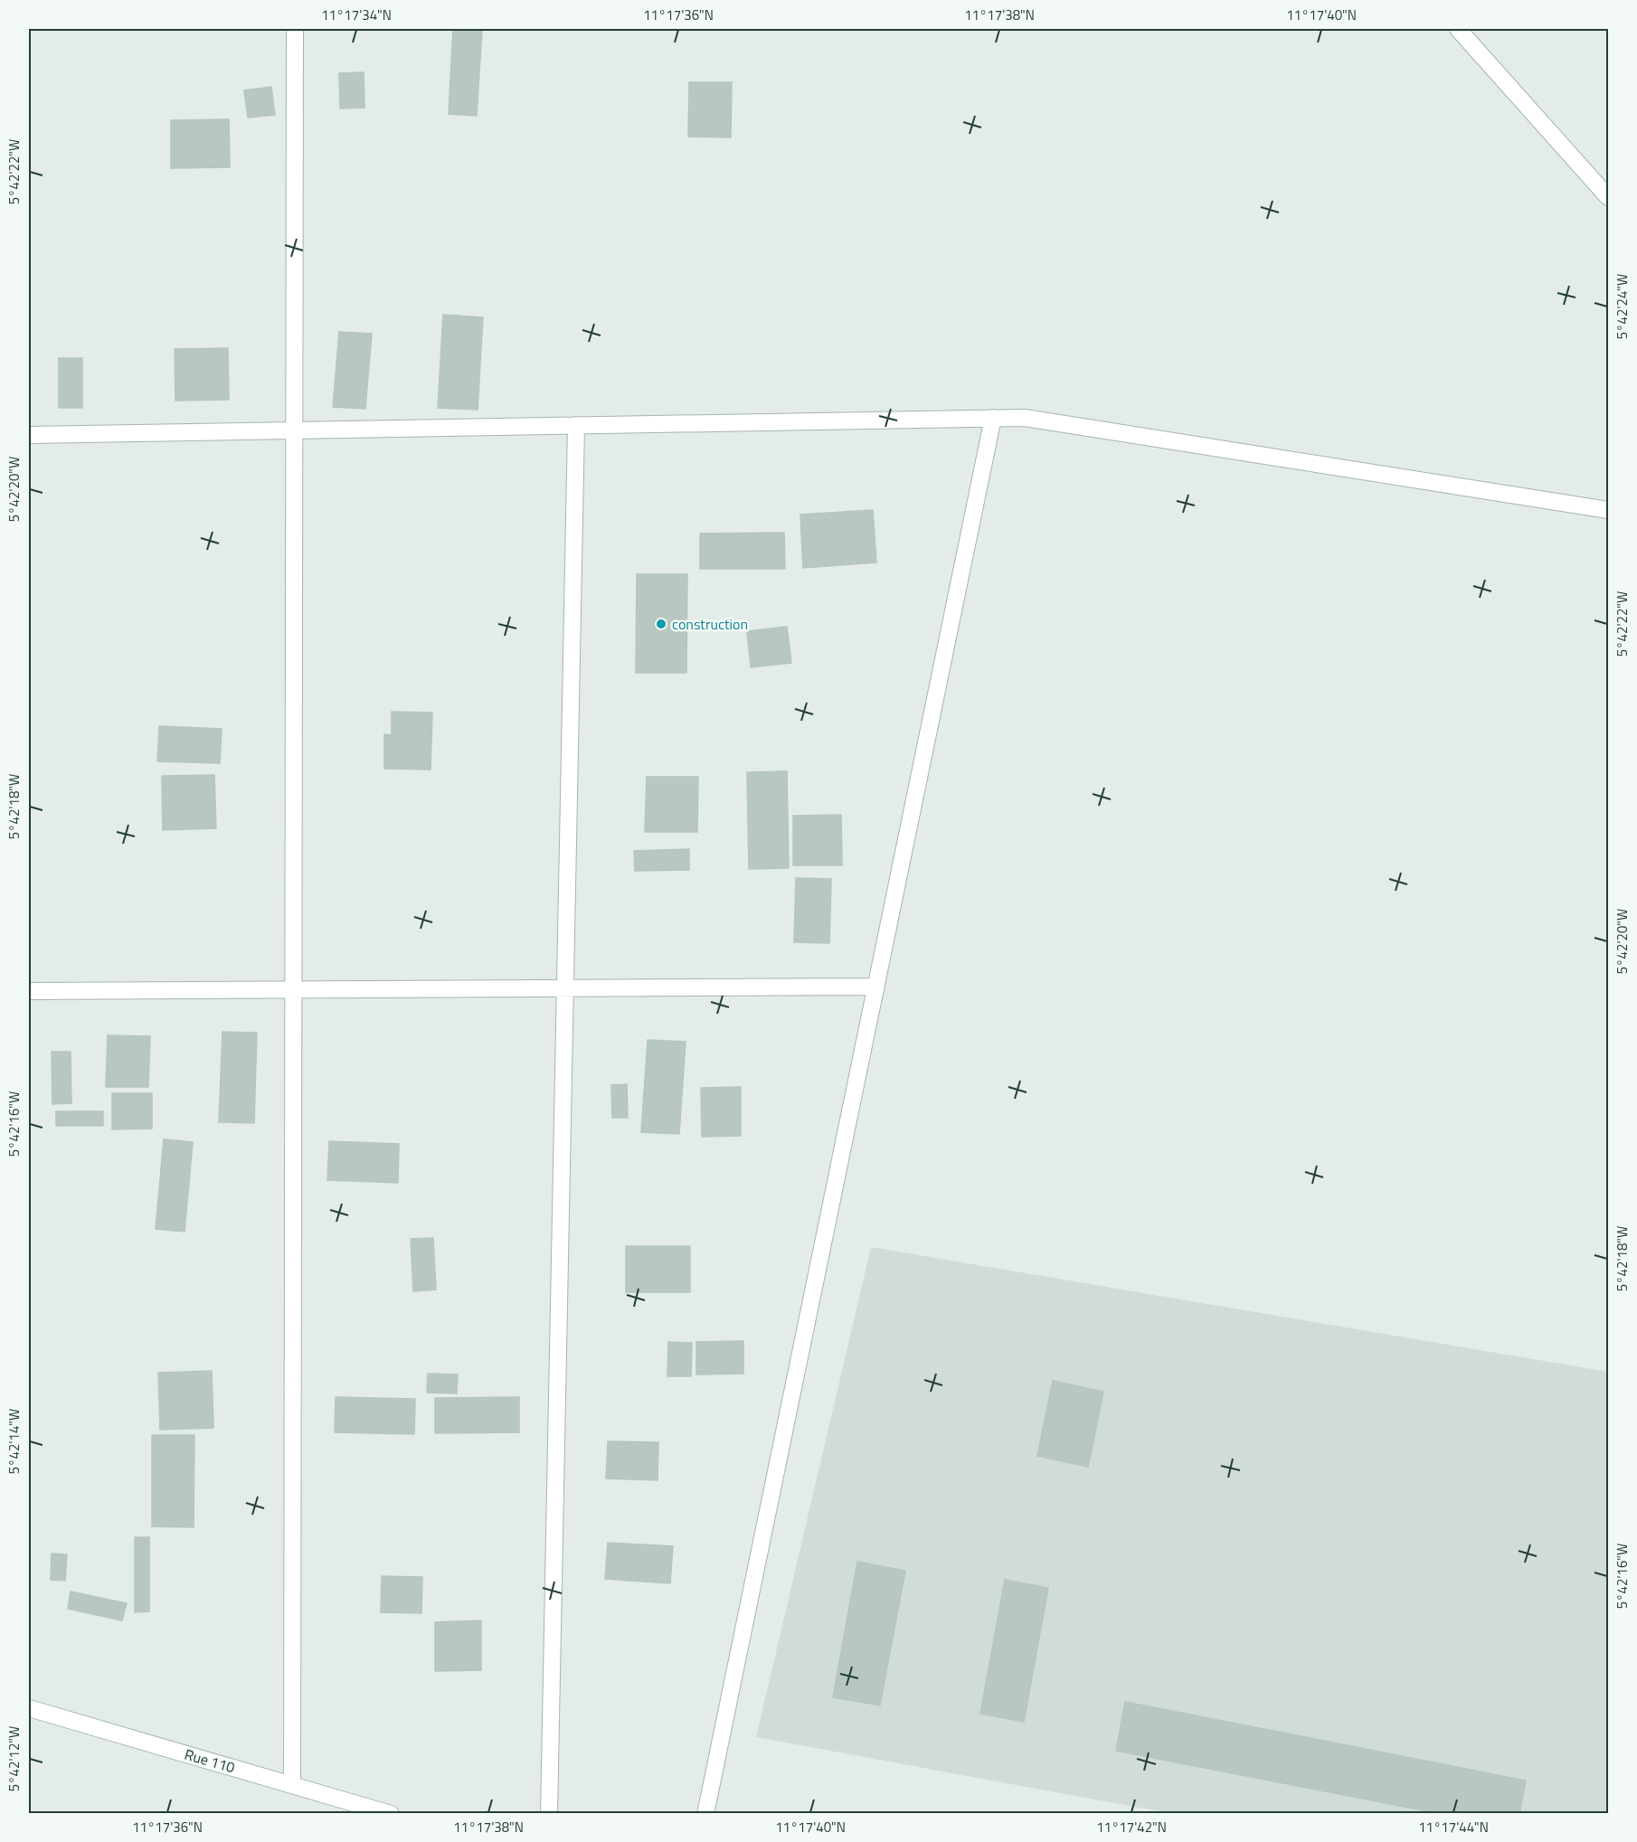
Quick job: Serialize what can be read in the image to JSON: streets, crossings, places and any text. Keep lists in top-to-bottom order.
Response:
{
  "streets": {
    "street": ["Rue 110"]
  },
  "places": ["construction"],
  "coordinates": [
    "11°17'34\"N",
    "11°17'36\"N",
    "11°17'38\"N",
    "11°17'40\"N",
    "5°42'22\"W",
    "5°42'24\"W",
    "5°42'20\"W",
    "5°42'18\"W",
    "5°42'16\"W",
    "5°42'14\"W",
    "5°42'12\"W",
    "11°17'42\"N",
    "11°17'44\"N"
  ]
}
